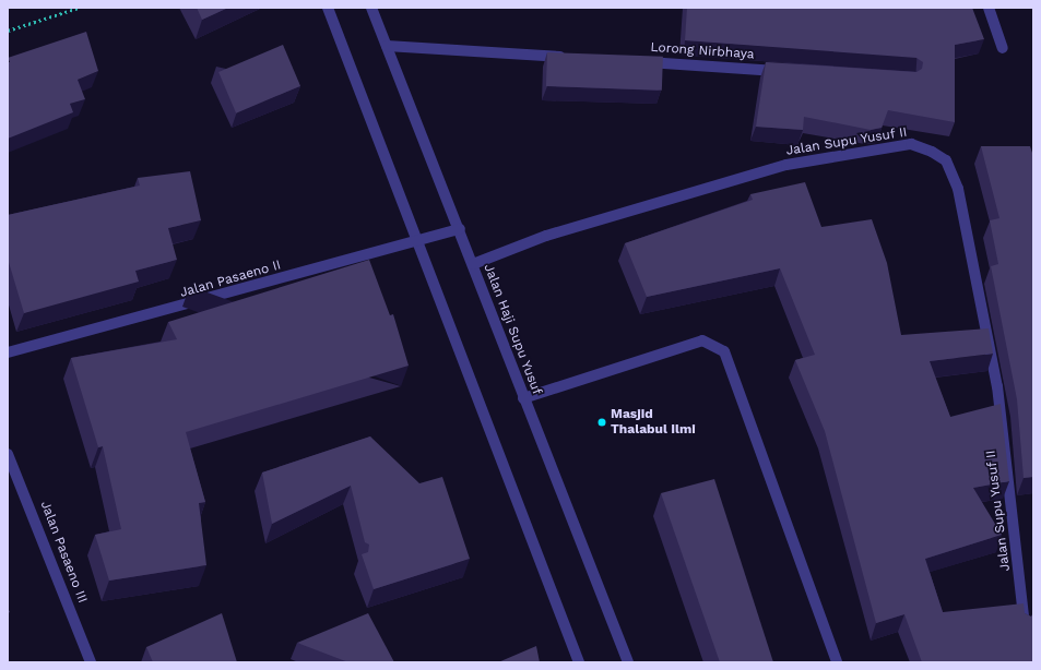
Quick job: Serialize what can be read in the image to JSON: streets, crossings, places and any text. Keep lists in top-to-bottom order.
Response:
{
  "streets": {
    "street": [
      "Lorong Nirbhaya",
      "Jalan Supu Yusuf II",
      "Jalan Pasaeno II",
      "Jalan Haji Supu Yusuf",
      "Jalan Pasaeno III"
    ]
  },
  "crossings": [
    ["Jalan Supu Yusuf II", "Jalan Haji Supu Yusuf"],
    ["Jalan Pasaeno II", "Jalan Haji Supu Yusuf"]
  ],
  "places": ["Masjid Thalabul Ilmi"]
}
